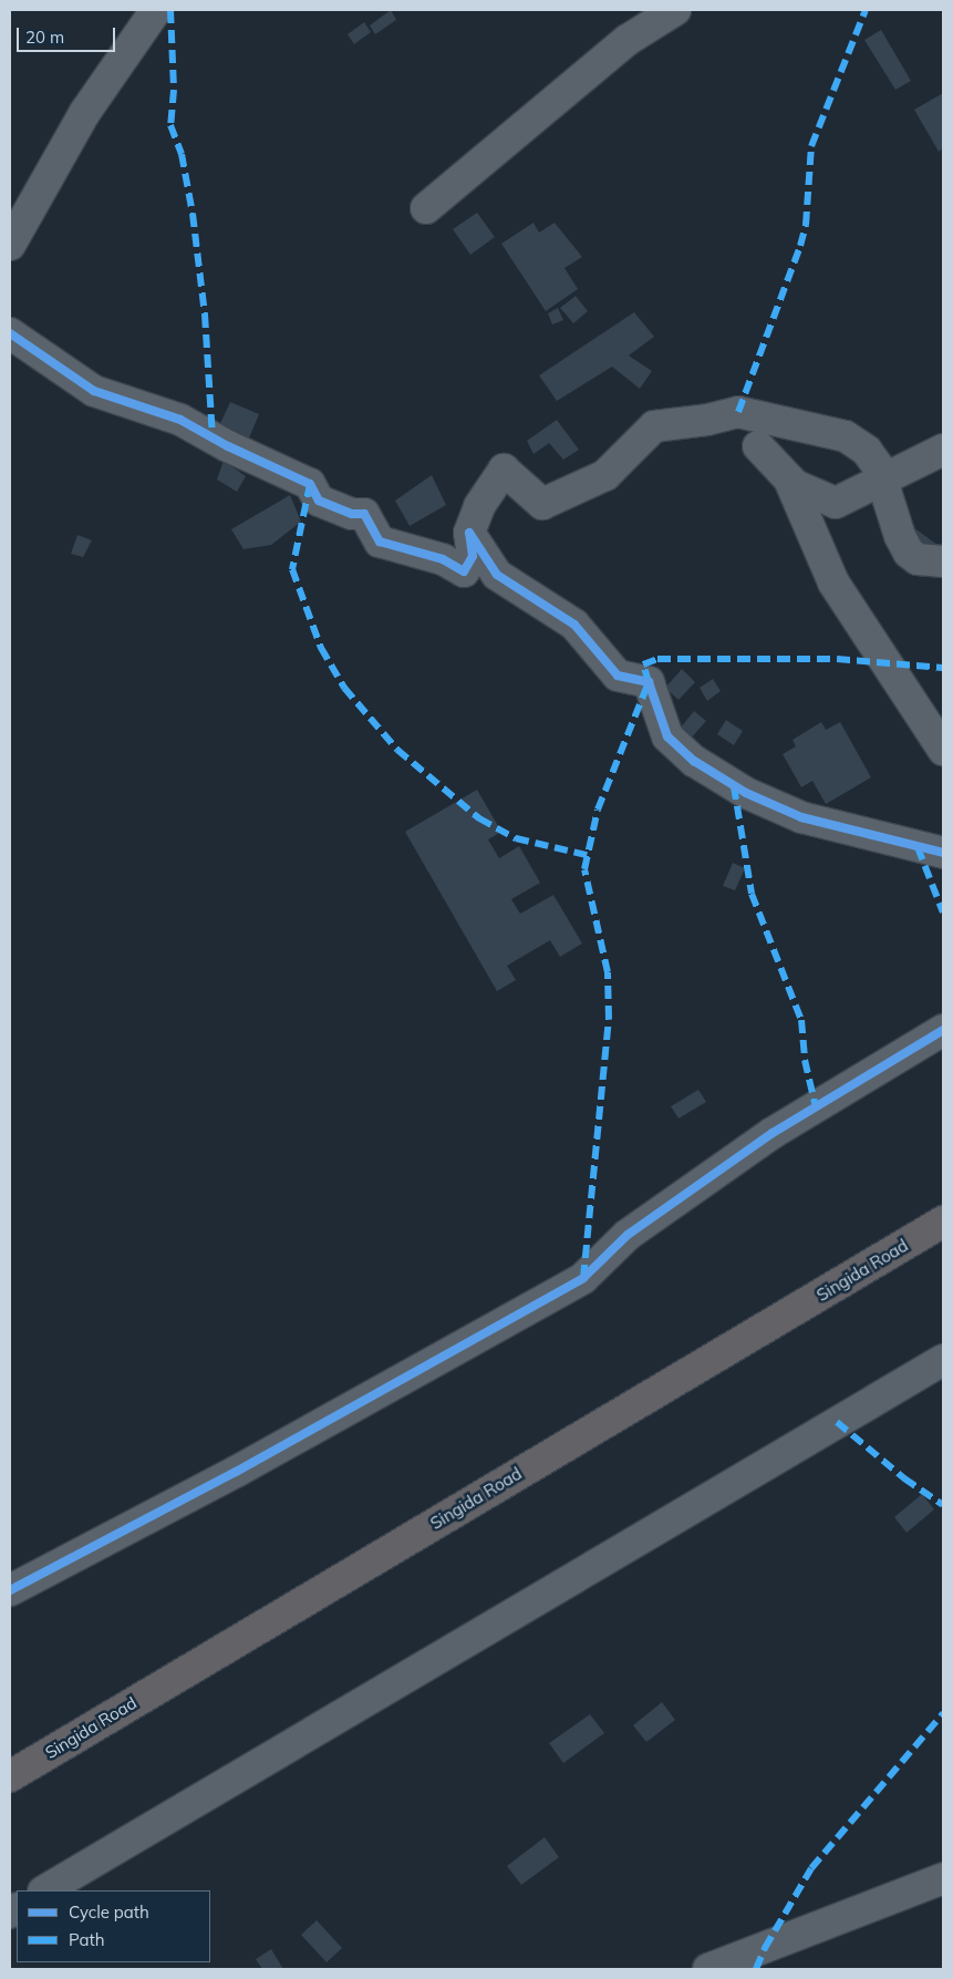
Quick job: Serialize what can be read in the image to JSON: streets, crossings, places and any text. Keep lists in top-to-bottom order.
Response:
{
  "streets": {
    "highway": ["Singida Road"]
  },
  "legend": ["Cycle path", "Path"],
  "scale_bar": "20 m"
}
